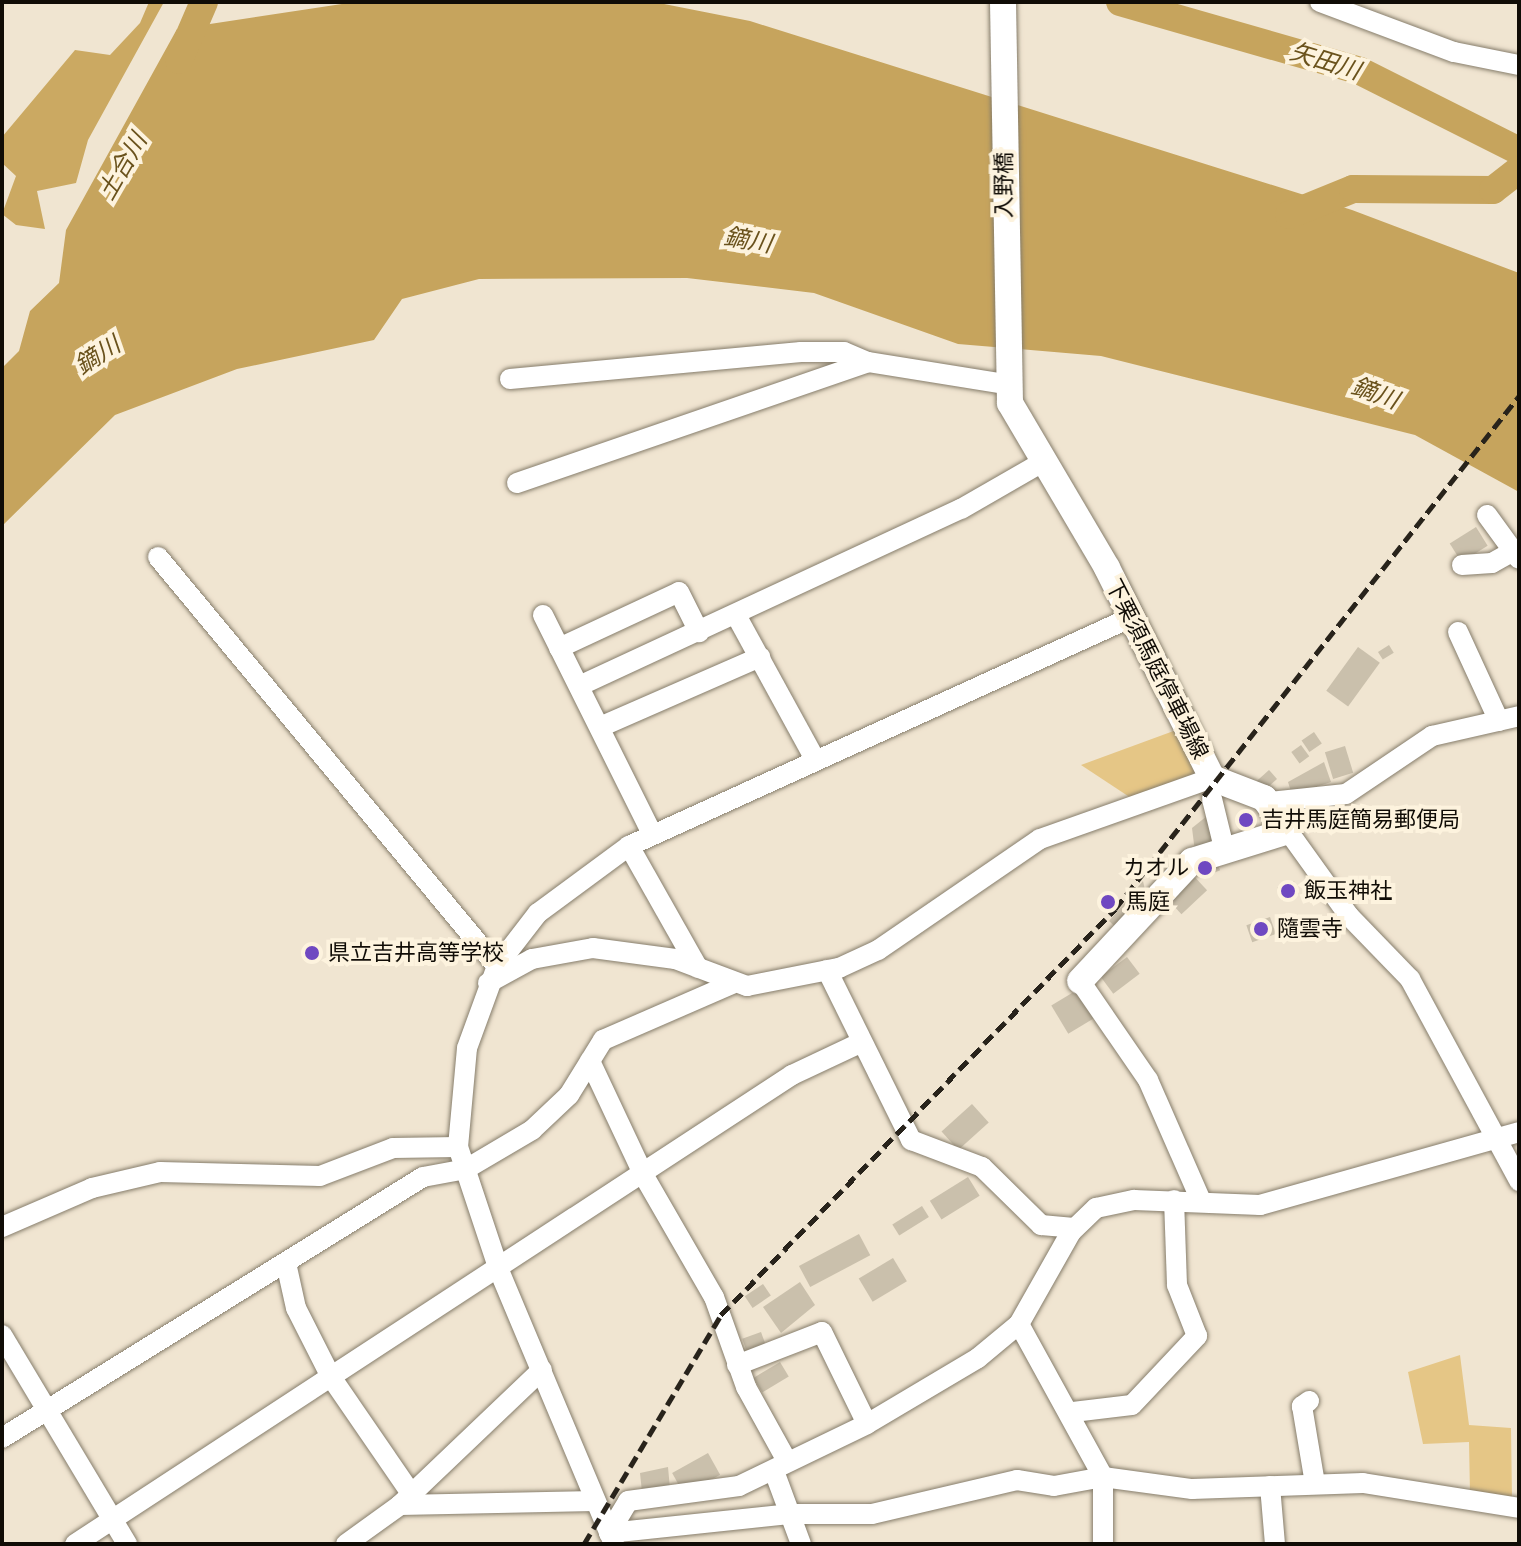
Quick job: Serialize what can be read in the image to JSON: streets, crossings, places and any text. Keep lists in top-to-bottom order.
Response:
{
  "streets": {
    "main road": ["入野橋", "下栗須馬庭停車場線"]
  },
  "crossings": [
    ["入野橋", "下栗須馬庭停車場線"]
  ],
  "water": ["矢田川", "土合川", "鏑川"],
  "places": [
    "吉井馬庭簡易郵便局",
    "カオル",
    "飯玉神社",
    "馬庭",
    "隨雲寺",
    "県立吉井高等学校"
  ]
}
